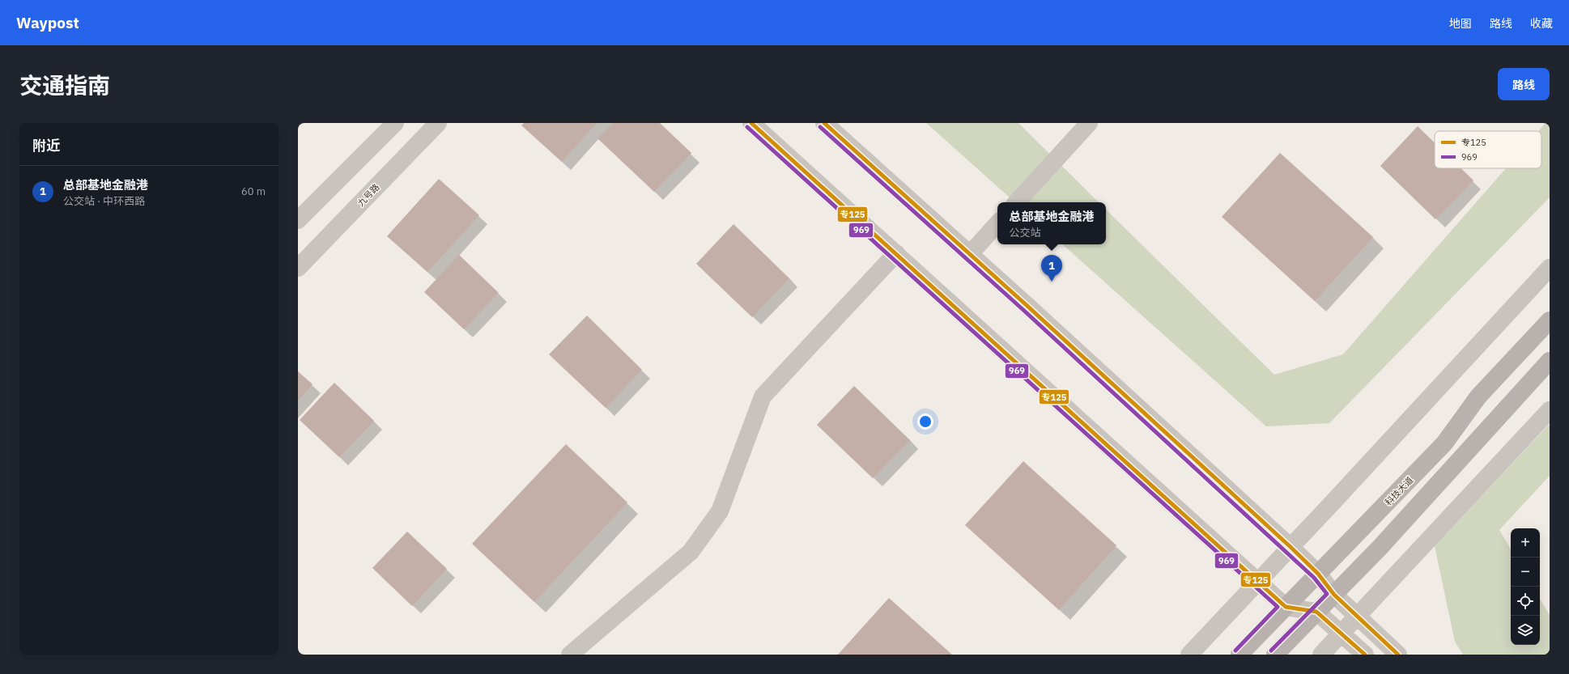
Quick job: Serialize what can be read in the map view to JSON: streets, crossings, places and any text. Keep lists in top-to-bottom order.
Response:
{
  "streets": {
    "main road": ["科技大道"],
    "street": ["九号路"]
  },
  "lines": ["transit line 专125", "transit line 969"],
  "legend": ["专125", "969"],
  "page": {
    "header": "Waypost",
    "nav": ["地图", "路线", "收藏"],
    "title": "交通指南",
    "buttons": "路线",
    "heading": "附近",
    "list": [
      {
        "mark": "1",
        "name": "总部基地金融港",
        "note": "公交站 · 中环西路",
        "value": "60 m"
      }
    ],
    "popup": ["总部基地金融港", "公交站"],
    "pins": "1",
    "map_buttons": ["+", "−"]
  }
}
